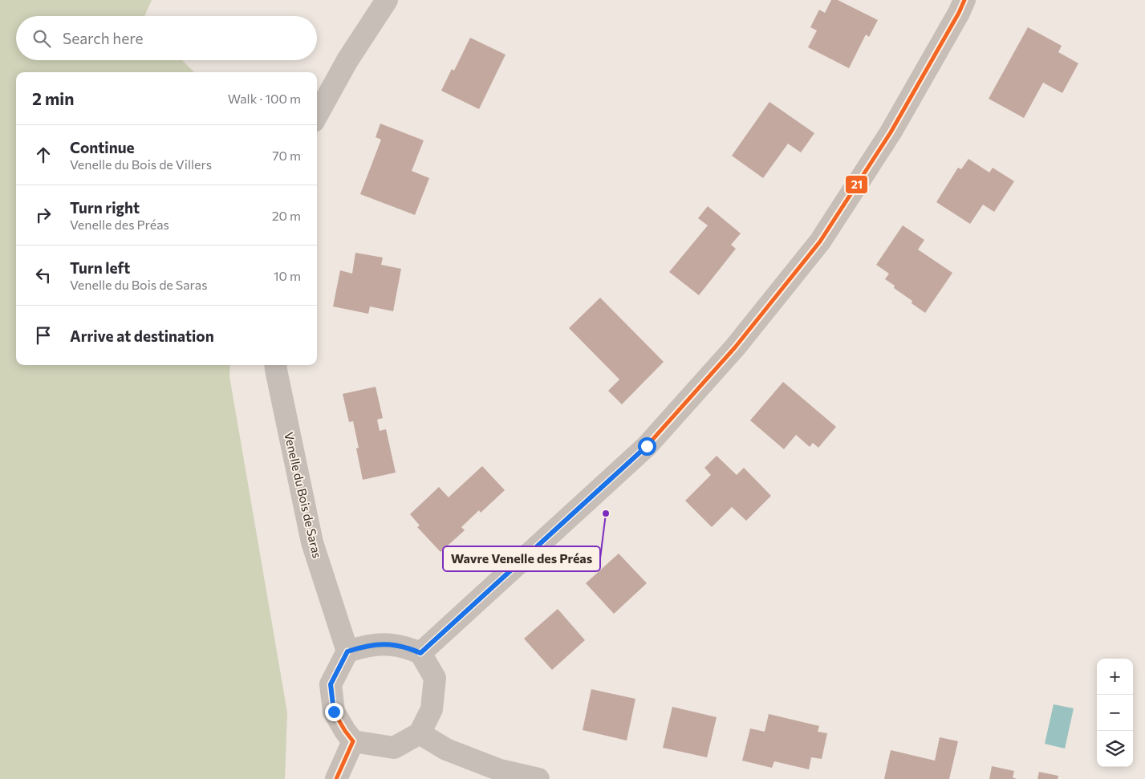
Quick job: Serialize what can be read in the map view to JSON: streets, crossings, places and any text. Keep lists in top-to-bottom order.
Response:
{
  "streets": {
    "street": ["Venelle du Bois de Saras"]
  },
  "places": ["Wavre Venelle des Préas"],
  "lines": ["transit line 21"],
  "page": {
    "search": "Search here",
    "heading": ["2 min", "Walk · 100 m"],
    "list": [
      ["Continue", "Venelle du Bois de Villers", "70 m"],
      ["Turn right", "Venelle des Préas", "20 m"],
      ["Turn left", "Venelle du Bois de Saras", "10 m"],
      "Arrive at destination"
    ],
    "map_buttons": ["+", "−"]
  }
}
